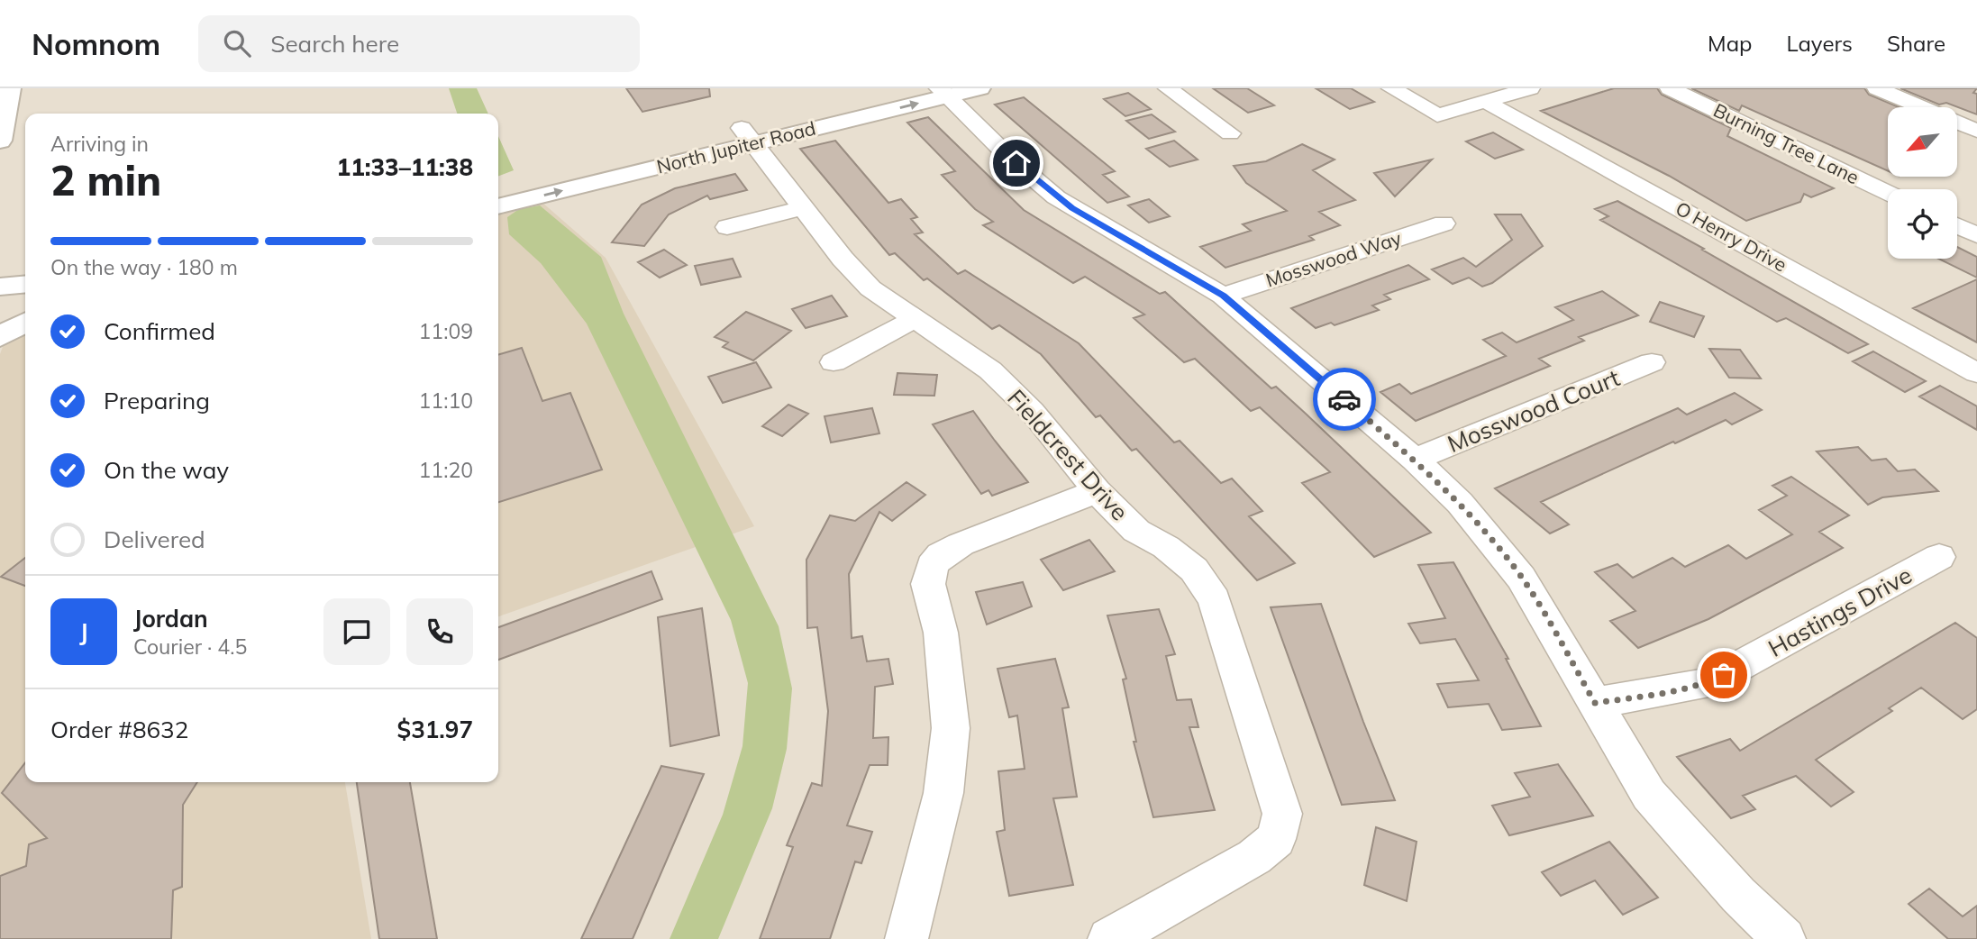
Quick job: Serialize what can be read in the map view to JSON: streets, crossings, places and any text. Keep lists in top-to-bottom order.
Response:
{
  "streets": {
    "main road": ["North Jupiter Road"],
    "street": [
      "Burning Tree Lane",
      "O Henry Drive",
      "Mosswood Way",
      "Mosswood Court",
      "Fieldcrest Drive",
      "Hastings Drive"
    ]
  },
  "crossings": [
    ["North Jupiter Road", "Fieldcrest Drive"]
  ],
  "north": "bottom left",
  "page": {
    "header": "Nomnom",
    "search": "Search here",
    "nav": ["Map", "Layers", "Share"],
    "heading": ["2 min", "Arriving in", "11:33–11:38"],
    "panel": [
      "Jordan",
      "Courier · 4.5",
      "Order #8632",
      "$31.97"
    ],
    "bar": "On the way · 180 m",
    "list": [
      ["Confirmed", "11:09"],
      ["Preparing", "11:10"],
      ["On the way", "11:20"],
      "Delivered"
    ],
    "round": "J"
  }
}
